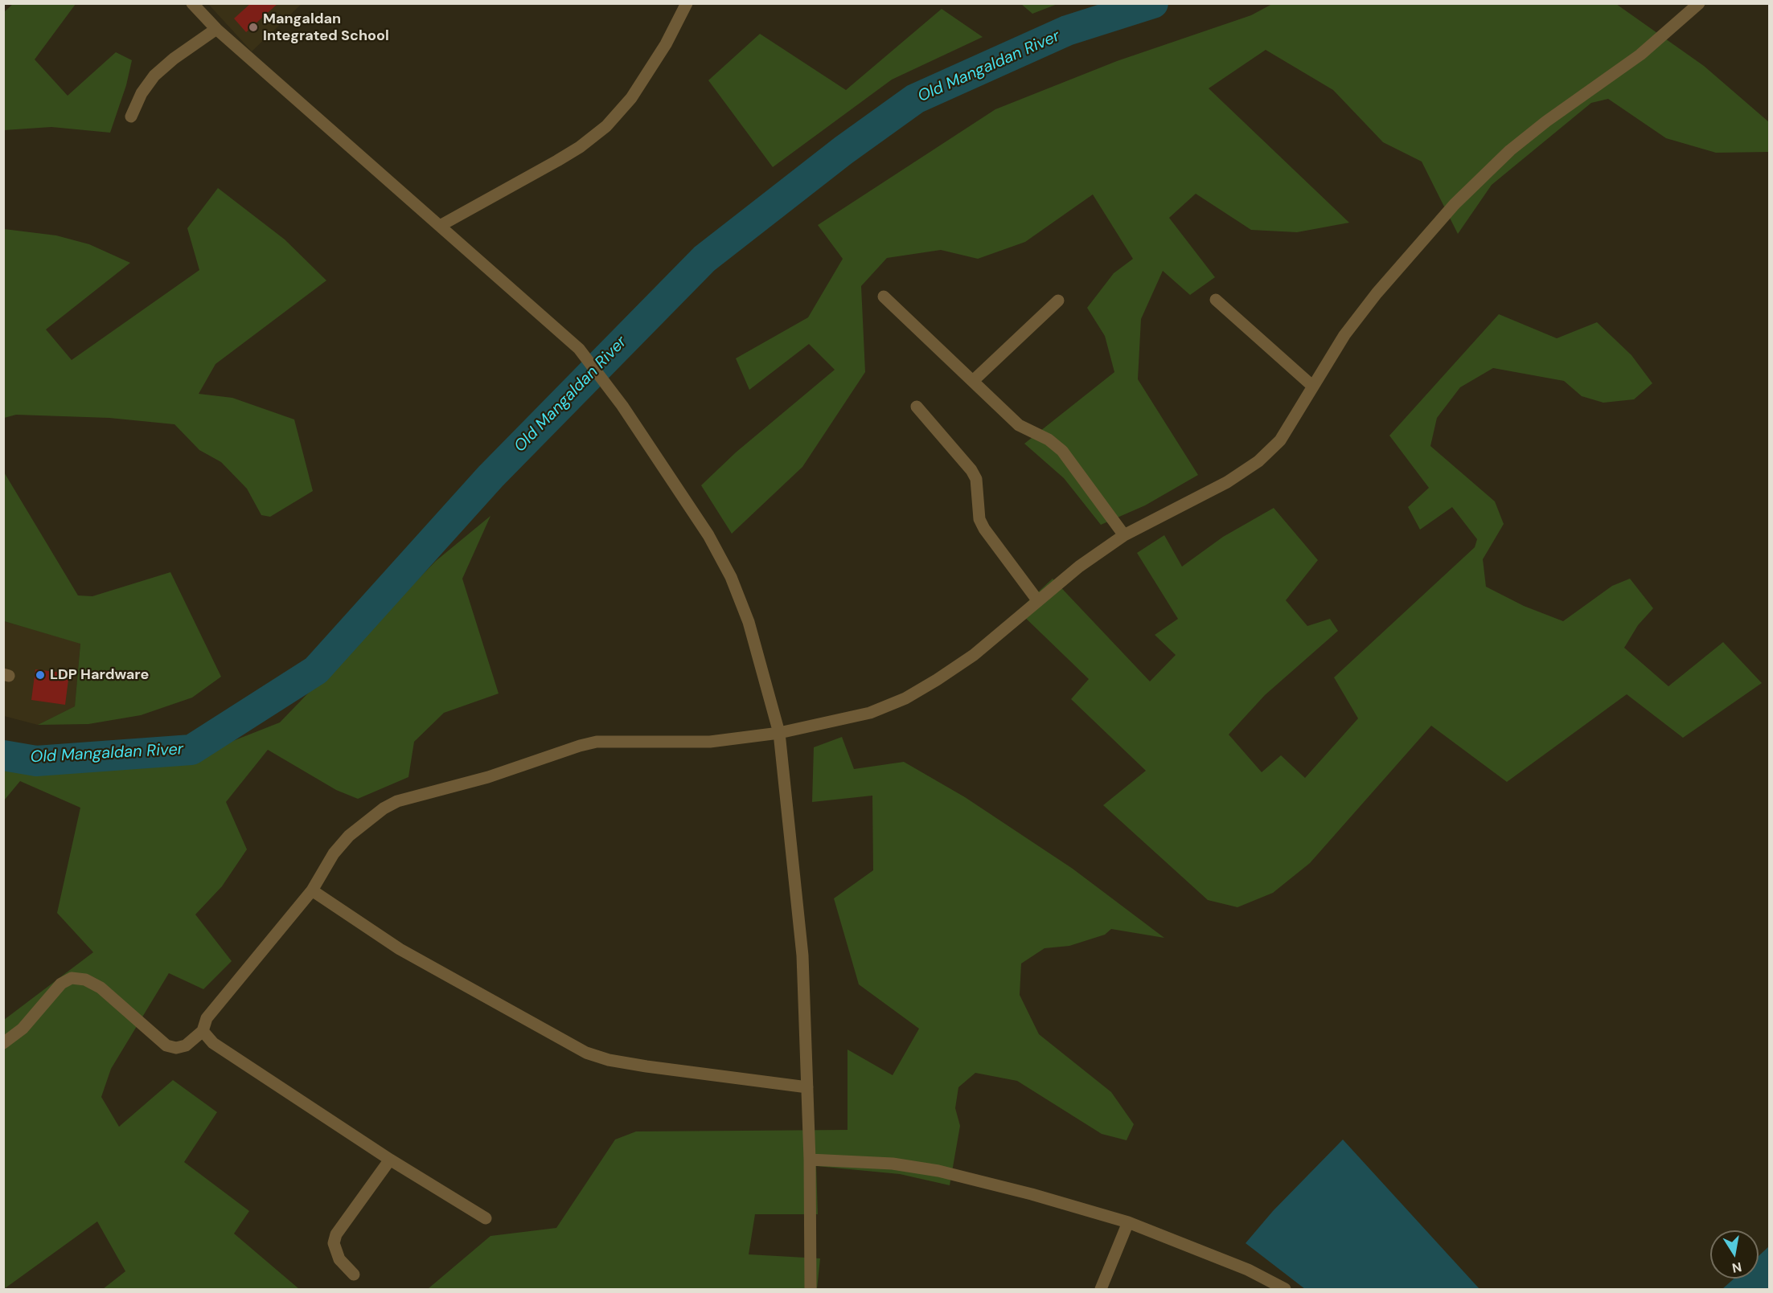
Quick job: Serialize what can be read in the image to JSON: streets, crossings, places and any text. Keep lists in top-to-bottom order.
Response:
{
  "water": ["Old Mangaldan River"],
  "places": ["Mangaldan Integrated School", "LDP Hardware"],
  "north": "bottom"
}
